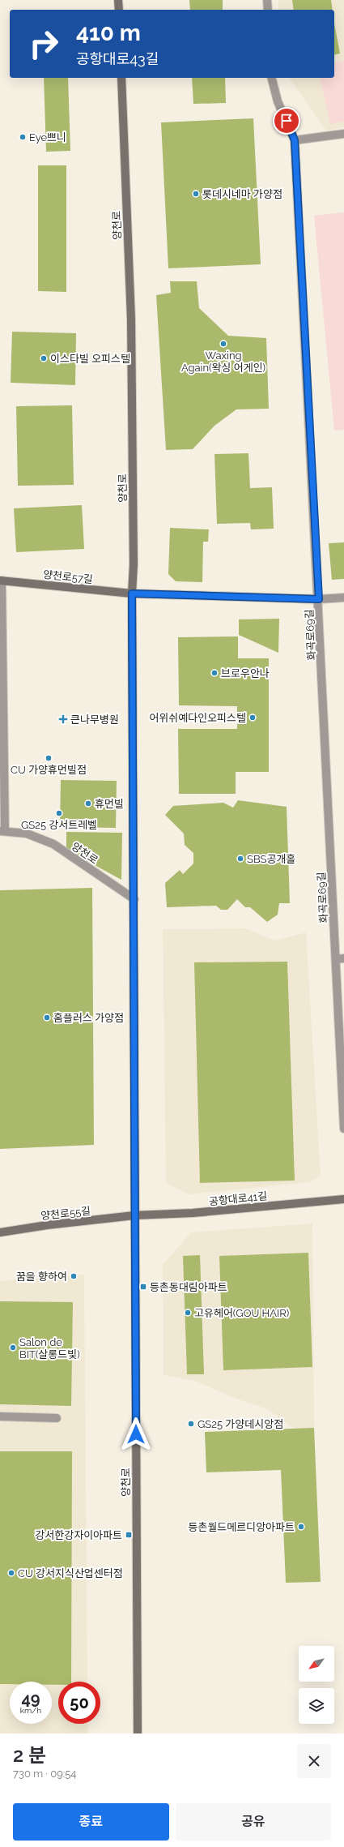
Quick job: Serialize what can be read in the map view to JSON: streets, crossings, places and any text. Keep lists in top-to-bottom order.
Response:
{
  "streets": {
    "main road": [
      "양천로",
      "양천로57길",
      "공항대로41길",
      "양천로55길"
    ],
    "street": ["화곡로69길"]
  },
  "crossings": [
    ["양천로", "양천로57길"],
    ["양천로", "공항대로41길"],
    ["양천로", "양천로55길"],
    ["공항대로41길", "양천로55길"]
  ],
  "places": {
    "other": [
      "Eye쁘니",
      "롯데시네마 가양점",
      "Waxing Again(왁싱 어게인)",
      "이스타빌 오피스텔",
      "브로우안나",
      "어위쉬예다인오피스텔",
      "CU 가양휴먼빌점",
      "휴먼빌",
      "GS25 강서트레벨",
      "SBS공개홀",
      "홈플러스 가양점",
      "꿈을 향하여",
      "고유헤어(GOU HAIR)",
      "Salon de BIT(살롱드빛)",
      "GS25 가양데시앙점",
      "등촌월드메르디앙아파트",
      "CU 강서지식산업센터점"
    ],
    "health": ["큰나무병원"],
    "transit": ["등촌동대림아파트", "강서한강자이아파트"]
  },
  "north": "bottom left",
  "page": {
    "turn": ["410 m", "공항대로43길"],
    "speed": "49 km/h",
    "limit": "50",
    "heading": ["2 분", "730 m · 09:54"],
    "buttons": ["종료", "공유"]
  }
}
